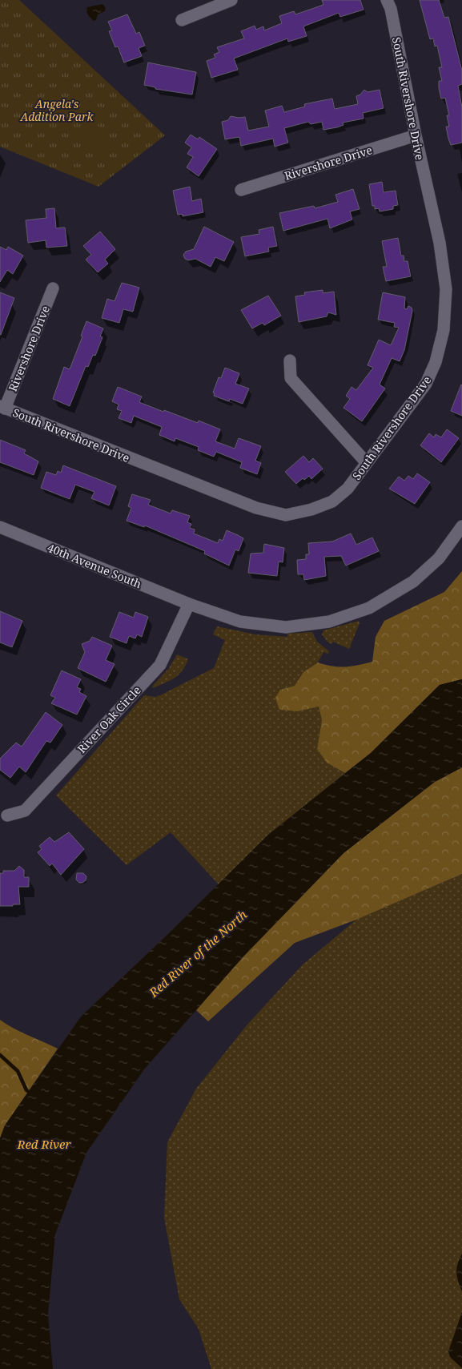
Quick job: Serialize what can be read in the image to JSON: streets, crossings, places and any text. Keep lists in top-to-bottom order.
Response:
{
  "streets": {
    "street": [
      "South Rivershore Drive",
      "Rivershore Drive",
      "40th Avenue South",
      "River Oak Circle"
    ]
  },
  "crossings": [
    ["South Rivershore Drive", "Rivershore Drive"],
    ["40th Avenue South", "River Oak Circle"]
  ],
  "water": ["Red River of the North", "Red River"],
  "parks": ["Angela's Addition Park"]
}
